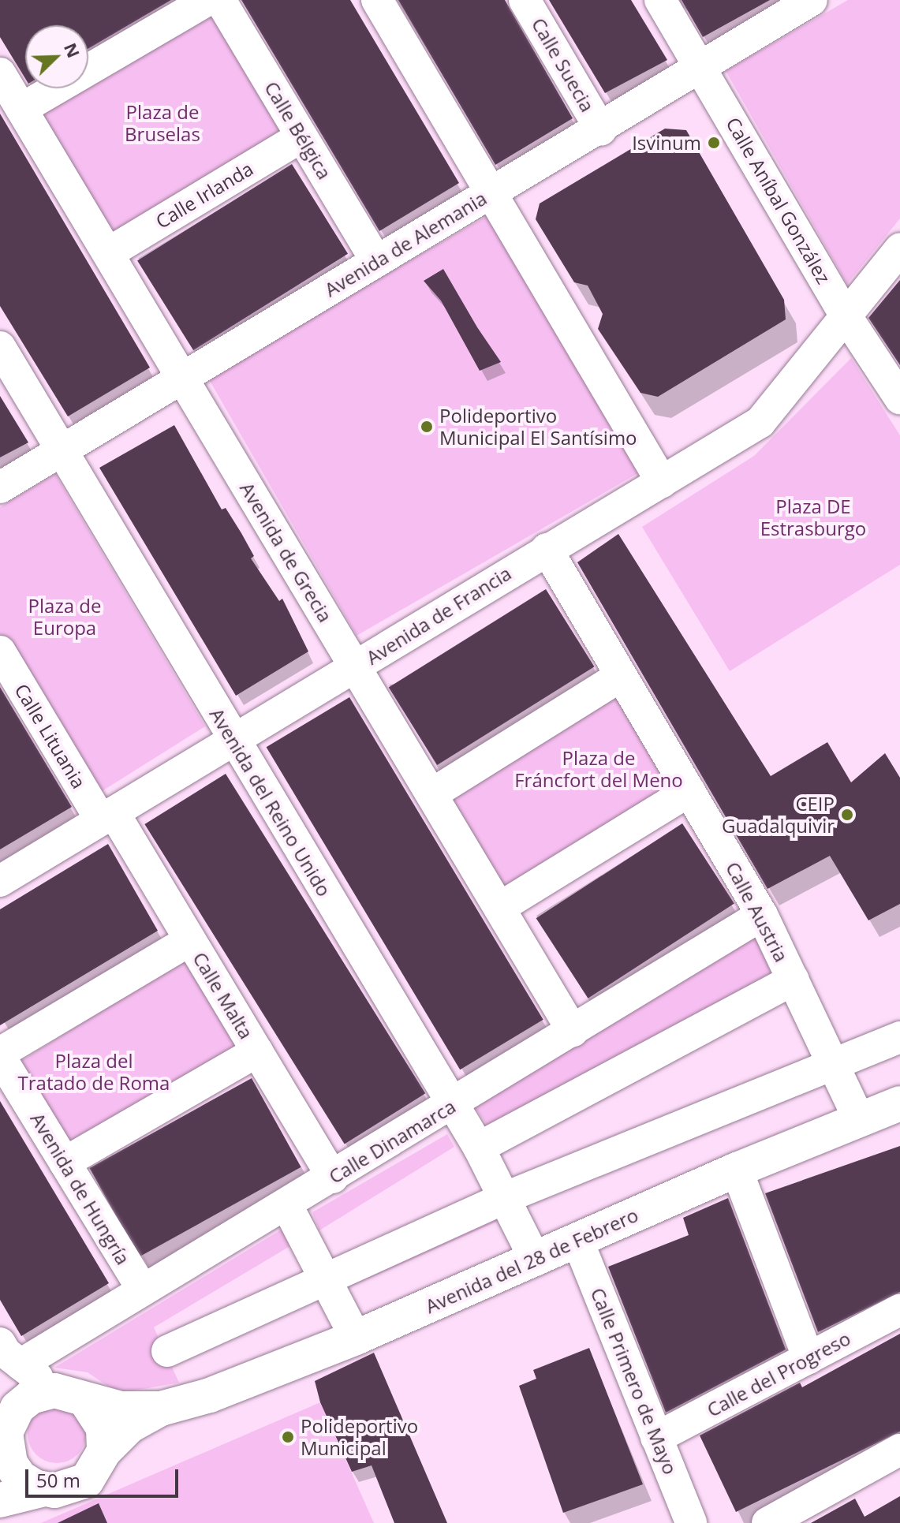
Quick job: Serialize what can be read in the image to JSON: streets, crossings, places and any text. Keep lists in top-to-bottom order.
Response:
{
  "streets": {
    "main road": ["Avenida del 28 de Febrero"],
    "street": [
      "Calle Suecia",
      "Calle Bélgica",
      "Calle Irlanda",
      "Calle Aníbal González",
      "Avenida de Alemania",
      "Avenida de Grecia",
      "Avenida de Francia",
      "Calle Lituania",
      "Avenida del Reino Unido",
      "Calle Austria",
      "Calle Malta",
      "Calle Dinamarca",
      "Avenida de Hungría",
      "Calle del Progreso",
      "Calle Primero de Mayo"
    ]
  },
  "crossings": [
    ["Calle Suecia", "Avenida de Alemania"],
    ["Calle Bélgica", "Calle Irlanda"],
    ["Calle Bélgica", "Avenida de Alemania"],
    ["Calle Irlanda", "Avenida de Grecia"],
    ["Calle Aníbal González", "Avenida de Alemania"],
    ["Calle Aníbal González", "Avenida de Francia"],
    ["Avenida de Alemania", "Avenida de Grecia"],
    ["Avenida de Alemania", "Avenida del Reino Unido"],
    ["Avenida de Grecia", "Avenida de Francia"],
    ["Avenida de Grecia", "Calle Dinamarca"],
    ["Avenida de Francia", "Calle Lituania"],
    ["Avenida de Francia", "Avenida del Reino Unido"],
    ["Avenida de Francia", "Calle Austria"],
    ["Avenida de Francia", "Calle Malta"],
    ["Calle Lituania", "Calle Malta"],
    ["Avenida del Reino Unido", "Calle Dinamarca"],
    ["Avenida del Reino Unido", "Avenida del 28 de Febrero"],
    ["Calle Austria", "Calle Dinamarca"],
    ["Calle Austria", "Avenida del 28 de Febrero"],
    ["Calle Malta", "Calle Dinamarca"],
    ["Calle Dinamarca", "Avenida de Hungría"],
    ["Avenida del 28 de Febrero", "Calle Primero de Mayo"],
    ["Calle del Progreso", "Calle Primero de Mayo"]
  ],
  "parks": [
    "Plaza de Bruselas",
    "Plaza DE Estrasburgo",
    "Plaza de Europa",
    "Plaza de Fráncfort del Meno",
    "Plaza del Tratado de Roma"
  ],
  "places": [
    "Isvinum",
    "Polideportivo Municipal El Santísimo",
    "CEIP Guadalquivir",
    "Polideportivo Municipal"
  ],
  "scale_bar": "50 m",
  "north": "top right"
}
